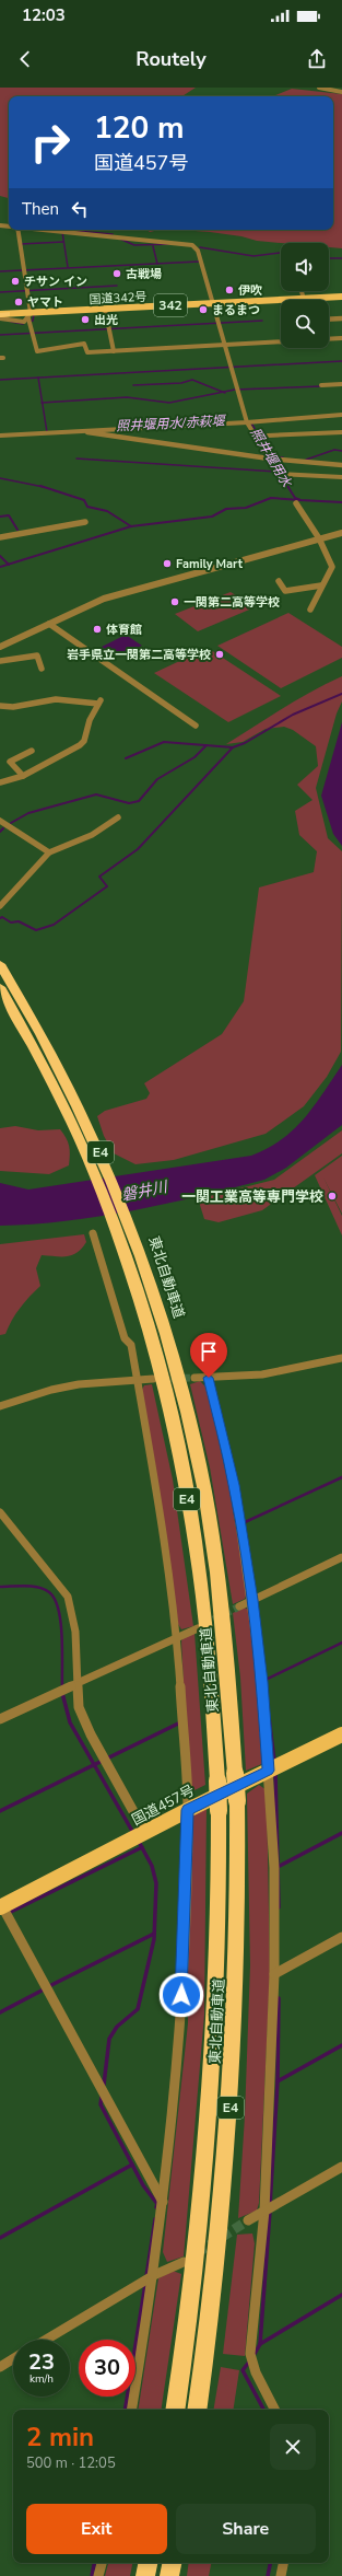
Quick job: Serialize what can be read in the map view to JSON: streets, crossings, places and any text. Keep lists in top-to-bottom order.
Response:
{
  "streets": {
    "highway": [
      "国道342号",
      "342",
      "E4",
      "東北自動車道",
      "国道457号"
    ]
  },
  "water": ["照井堰用水/赤萩堰", "照井堰用水", "磐井川"],
  "places": [
    "古戦場",
    "チサン イン",
    "伊吹",
    "ヤマト",
    "まるまつ",
    "出光",
    "Family Mart",
    "一関第二高等学校",
    "体育館",
    "岩手県立一関第二高等学校",
    "一関工業高等専門学校"
  ],
  "page": {
    "status": "12:03",
    "header": "Routely",
    "turn": ["120 m", "国道457号"],
    "then": "Then",
    "speed": "23 km/h",
    "limit": "30",
    "heading": ["2 min", "500 m · 12:05"],
    "buttons": ["Exit", "Share"]
  }
}
